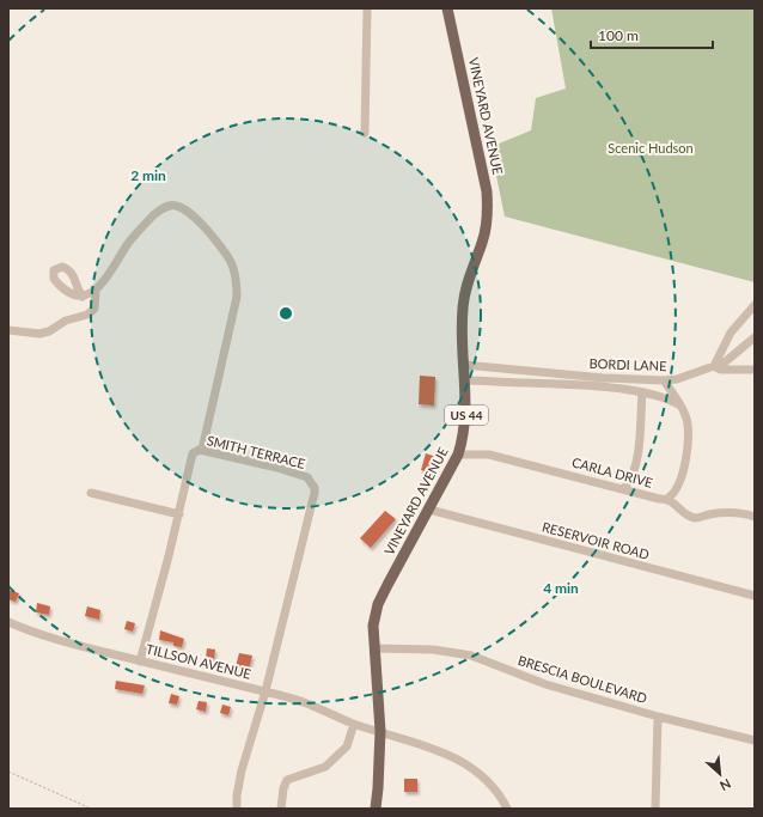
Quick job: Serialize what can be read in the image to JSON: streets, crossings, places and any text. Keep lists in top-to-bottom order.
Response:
{
  "streets": {
    "main road": ["VINEYARD AVENUE", "US 44"],
    "street": [
      "BORDI LANE",
      "SMITH TERRACE",
      "CARLA DRIVE",
      "RESERVOIR ROAD",
      "TILLSON AVENUE",
      "BRESCIA BOULEVARD"
    ]
  },
  "crossings": [
    ["VINEYARD AVENUE", "BORDI LANE"],
    ["VINEYARD AVENUE", "CARLA DRIVE"],
    ["VINEYARD AVENUE", "RESERVOIR ROAD"],
    ["VINEYARD AVENUE", "TILLSON AVENUE"],
    ["VINEYARD AVENUE", "BRESCIA BOULEVARD"],
    ["SMITH TERRACE", "TILLSON AVENUE"]
  ],
  "parks": ["Scenic Hudson"],
  "scale_bar": "100 m",
  "north": "bottom right",
  "rings": ["2 min", "4 min"]
}
